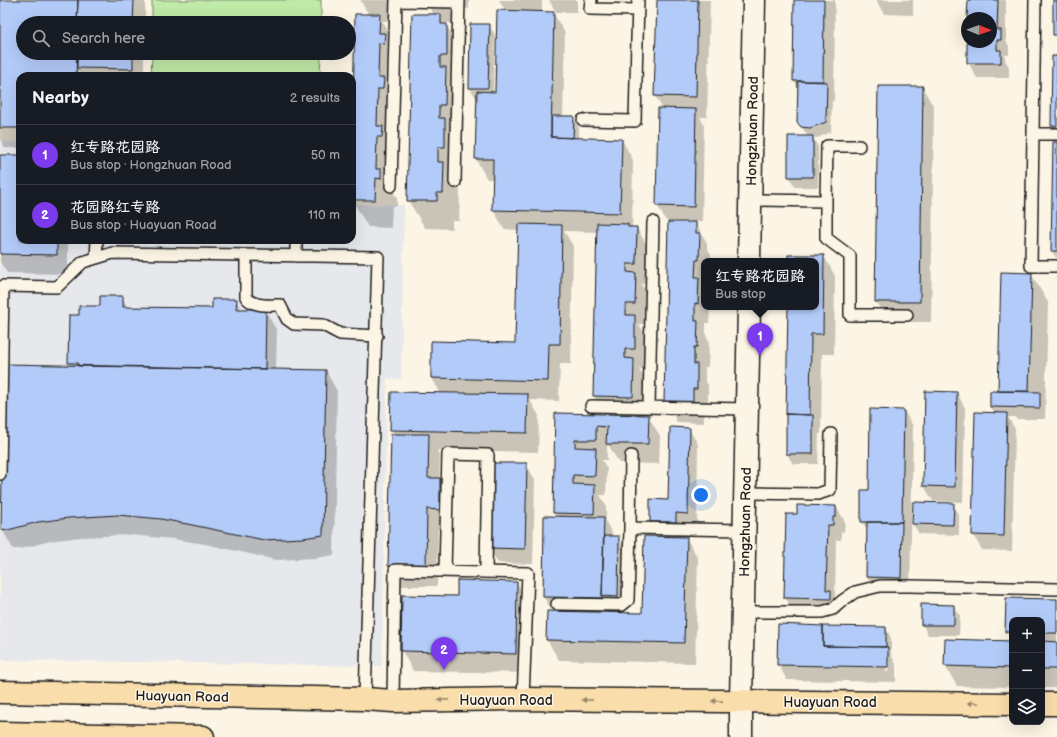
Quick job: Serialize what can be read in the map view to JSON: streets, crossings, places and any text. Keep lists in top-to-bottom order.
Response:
{
  "streets": {
    "main road": ["Huayuan Road"],
    "street": ["Hongzhuan Road"]
  },
  "crossings": [
    ["Hongzhuan Road", "Huayuan Road"]
  ],
  "one_way": ["Huayuan Road"],
  "north": "right",
  "page": {
    "search": "Search here",
    "heading": ["Nearby", "2 results"],
    "list": [
      {
        "mark": "1",
        "name": "红专路花园路",
        "note": "Bus stop · Hongzhuan Road",
        "value": "50 m"
      },
      {
        "mark": "2",
        "name": "花园路红专路",
        "note": "Bus stop · Huayuan Road",
        "value": "110 m"
      }
    ],
    "popup": ["红专路花园路", "Bus stop"],
    "pins": ["1", "2"],
    "map_buttons": ["+", "−"]
  }
}
